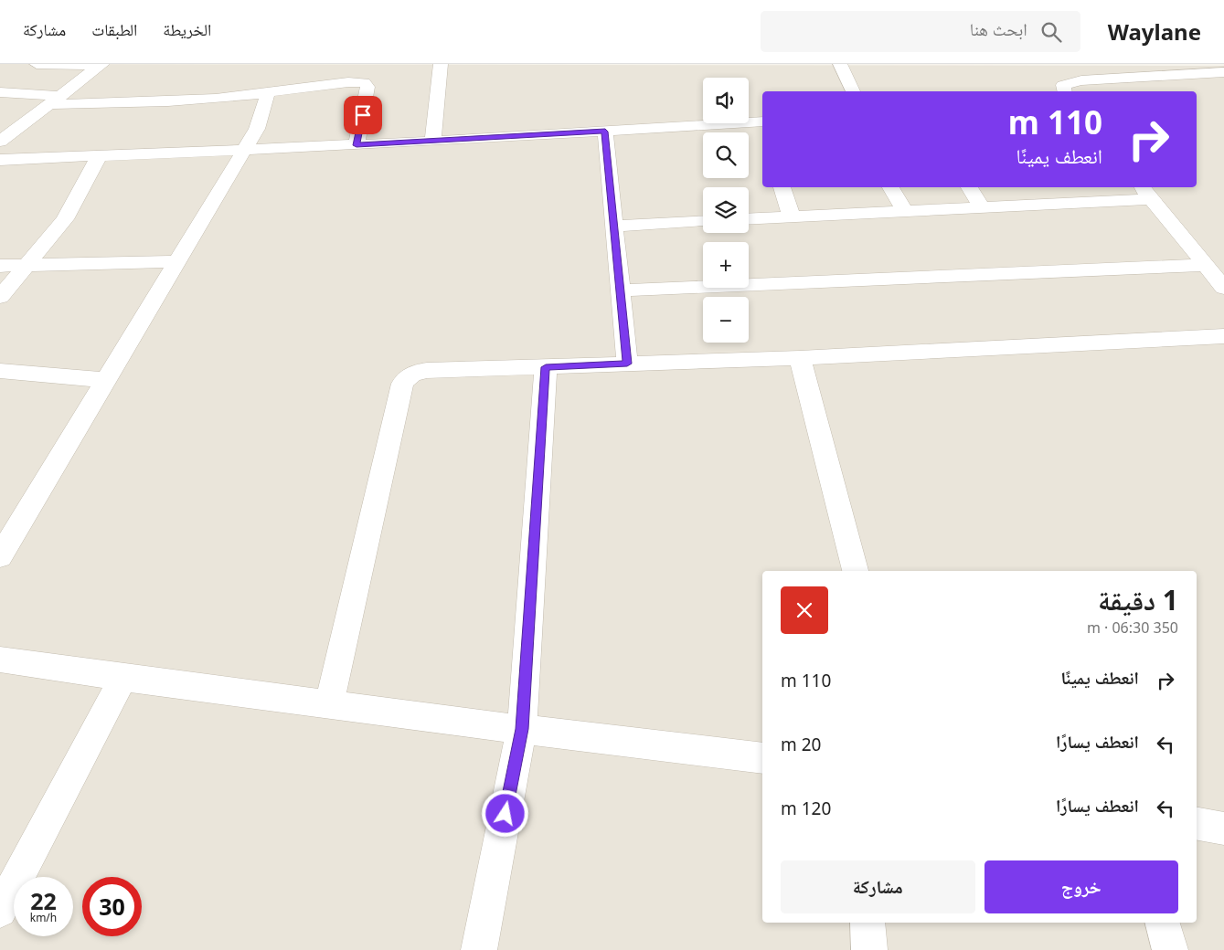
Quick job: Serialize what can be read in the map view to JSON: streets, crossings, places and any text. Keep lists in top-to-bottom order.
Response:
{
  "page": {
    "header": "Waylane",
    "search": "ابحث هنا",
    "nav": ["الخريطة", "الطبقات", "مشاركة"],
    "map_buttons": ["+", "−"],
    "turn": ["110 m", "انعطف يمينًا"],
    "heading": ["1 دقيقة", "350 m · 06:30"],
    "list": [
      {
        "name": "انعطف يمينًا",
        "value": "110 m"
      },
      {
        "name": "انعطف يسارًا",
        "value": "20 m"
      },
      {
        "name": "انعطف يسارًا",
        "value": "120 m"
      }
    ],
    "buttons": ["خروج", "مشاركة"],
    "speed": "22 km/h",
    "limit": "30"
  }
}
